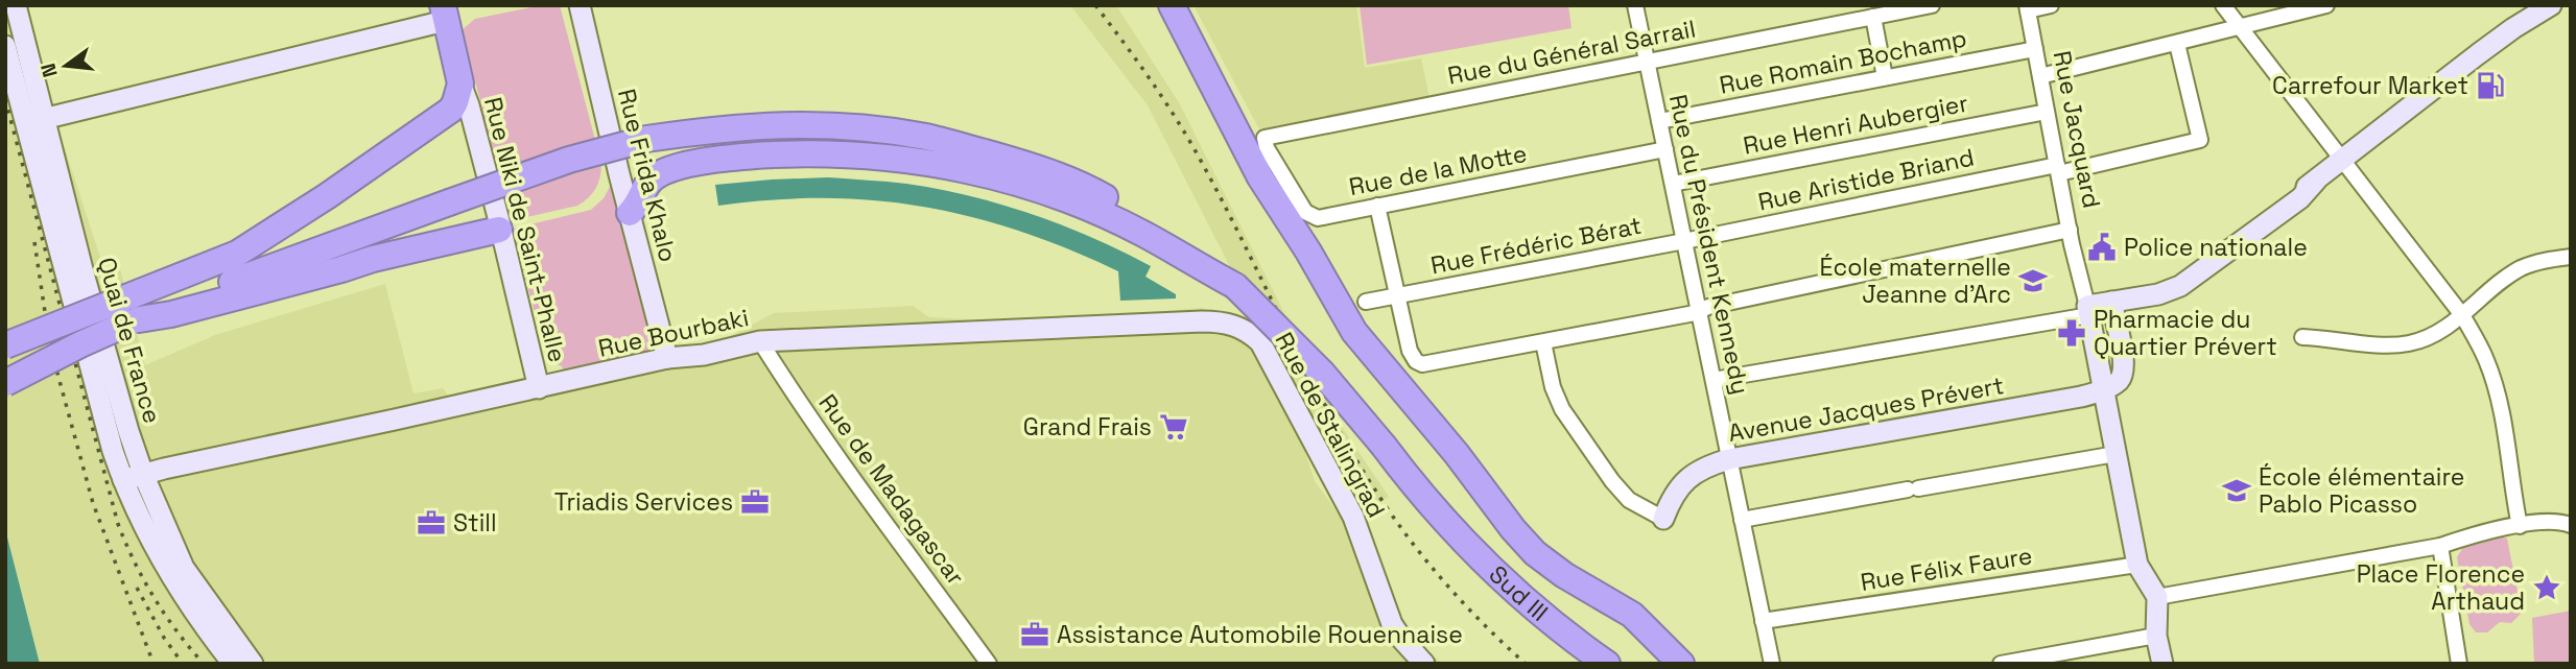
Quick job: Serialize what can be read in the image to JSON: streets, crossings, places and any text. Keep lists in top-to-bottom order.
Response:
{
  "streets": {
    "highway": ["Sud III"],
    "street": [
      "Rue du Général Sarrail",
      "Rue Romain Bochamp",
      "Rue Henri Aubergier",
      "Rue Jacquard",
      "Rue de la Motte",
      "Rue Frida Khalo",
      "Rue Aristide Briand",
      "Rue Niki de Saint-Phalle",
      "Rue du Président Kennedy",
      "Rue Frédéric Bérat",
      "Rue Bourbaki",
      "Quai de France",
      "Avenue Jacques Prévert",
      "Rue de Stalingrad",
      "Rue de Madagascar",
      "Rue Félix Faure"
    ]
  },
  "crossings": [
    ["Rue du Général Sarrail", "Rue de la Motte"],
    ["Rue du Général Sarrail", "Rue du Président Kennedy"],
    ["Rue Romain Bochamp", "Rue Jacquard"],
    ["Rue Romain Bochamp", "Rue du Président Kennedy"],
    ["Rue Henri Aubergier", "Rue Jacquard"],
    ["Rue Henri Aubergier", "Rue du Président Kennedy"],
    ["Rue Jacquard", "Rue Aristide Briand"],
    ["Rue de la Motte", "Rue du Président Kennedy"],
    ["Rue Frida Khalo", "Rue Bourbaki"],
    ["Rue Aristide Briand", "Rue du Président Kennedy"],
    ["Rue Aristide Briand", "Rue Frédéric Bérat"],
    ["Rue Niki de Saint-Phalle", "Rue Bourbaki"],
    ["Rue du Président Kennedy", "Rue Frédéric Bérat"],
    ["Rue du Président Kennedy", "Avenue Jacques Prévert"],
    ["Rue du Président Kennedy", "Rue Félix Faure"],
    ["Rue Bourbaki", "Quai de France"],
    ["Rue Bourbaki", "Rue de Stalingrad"],
    ["Rue Bourbaki", "Rue de Madagascar"]
  ],
  "places": {
    "fuel station": ["Carrefour Market"],
    "public building": ["Police nationale"],
    "school or university": ["École maternelle Jeanne d'Arc", "École élémentaire Pablo Picasso"],
    "pharmacy": ["Pharmacie du Quartier Prévert"],
    "supermarket": ["Grand Frais"],
    "office": ["Triadis Services", "Still", "Assistance Automobile Rouennaise"],
    "place": ["Place Florence Arthaud"]
  },
  "north": "left"
}
